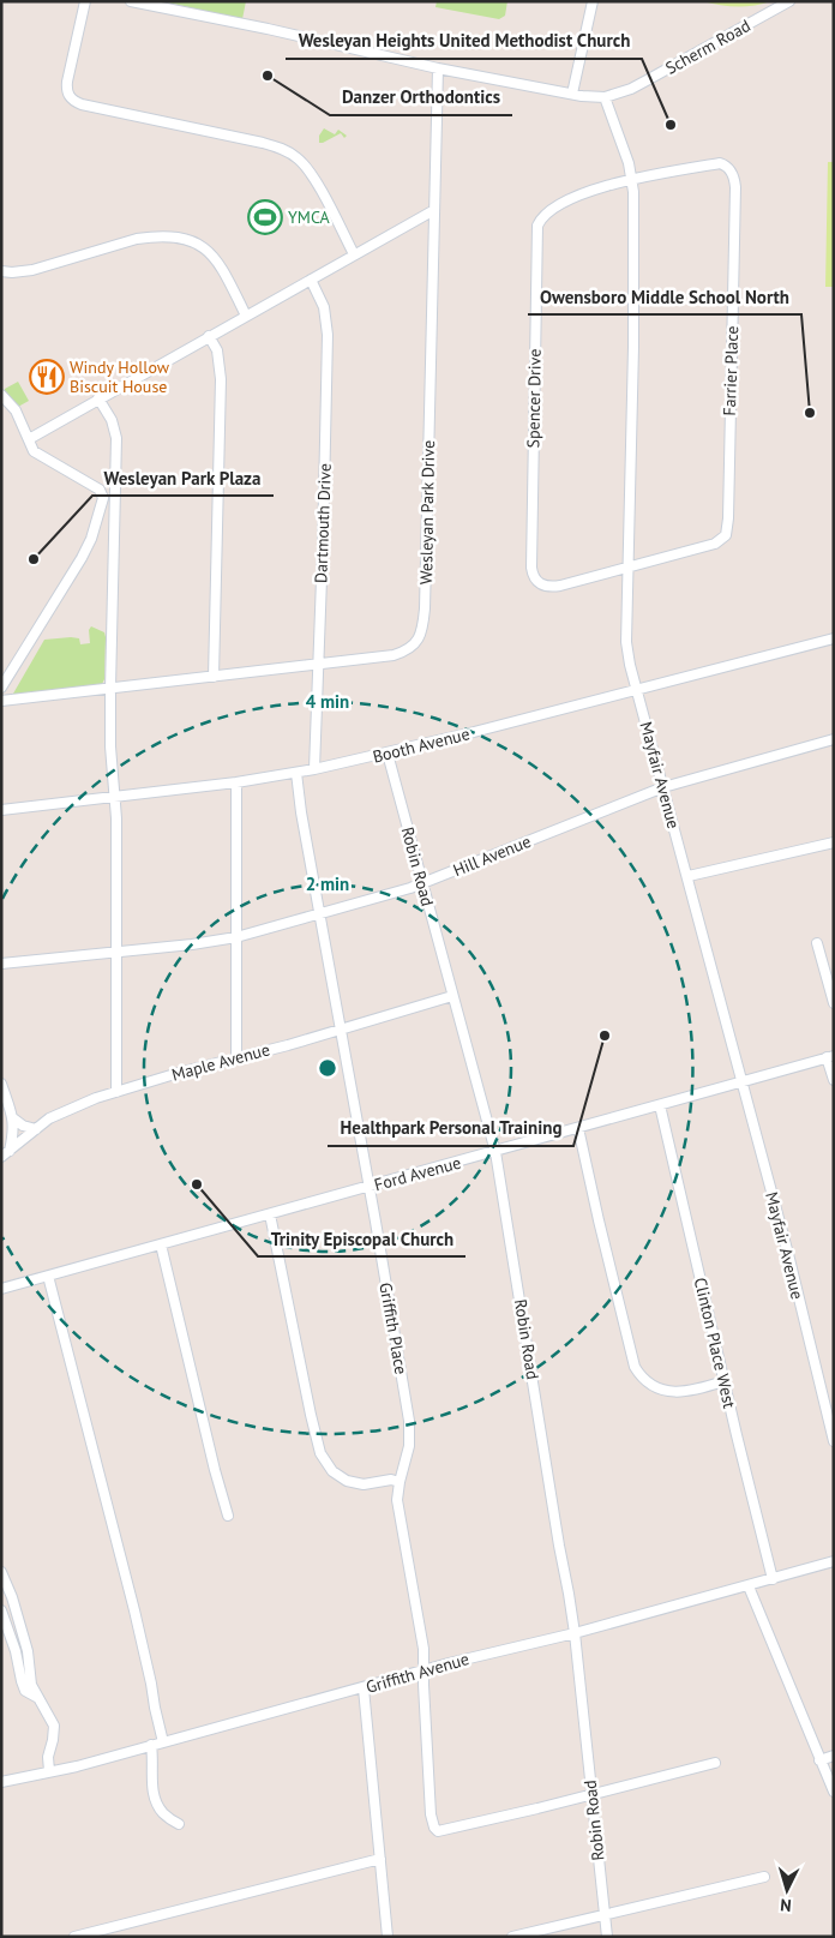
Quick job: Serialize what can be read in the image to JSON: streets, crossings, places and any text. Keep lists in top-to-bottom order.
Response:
{
  "streets": {
    "street": [
      "Scherm Road",
      "Farrier Place",
      "Spencer Drive",
      "Wesleyan Park Drive",
      "Dartmouth Drive",
      "Booth Avenue",
      "Mayfair Avenue",
      "Hill Avenue",
      "Robin Road",
      "Maple Avenue",
      "Ford Avenue",
      "Griffith Place",
      "Clinton Place West",
      "Griffith Avenue"
    ]
  },
  "crossings": [
    ["Scherm Road", "Wesleyan Park Drive"],
    ["Scherm Road", "Mayfair Avenue"],
    ["Farrier Place", "Spencer Drive"],
    ["Farrier Place", "Mayfair Avenue"],
    ["Spencer Drive", "Mayfair Avenue"],
    ["Wesleyan Park Drive", "Dartmouth Drive"],
    ["Dartmouth Drive", "Booth Avenue"],
    ["Booth Avenue", "Mayfair Avenue"],
    ["Booth Avenue", "Robin Road"],
    ["Booth Avenue", "Griffith Place"],
    ["Mayfair Avenue", "Hill Avenue"],
    ["Mayfair Avenue", "Ford Avenue"],
    ["Hill Avenue", "Robin Road"],
    ["Hill Avenue", "Griffith Place"],
    ["Robin Road", "Maple Avenue"],
    ["Robin Road", "Ford Avenue"],
    ["Robin Road", "Griffith Place"],
    ["Robin Road", "Griffith Avenue"],
    ["Maple Avenue", "Griffith Place"],
    ["Ford Avenue", "Griffith Place"],
    ["Ford Avenue", "Clinton Place West"],
    ["Griffith Place", "Griffith Avenue"],
    ["Clinton Place West", "Griffith Avenue"]
  ],
  "places": {
    "other": [
      "Danzer Orthodontics",
      "Wesleyan Heights United Methodist Church",
      "Owensboro Middle School North",
      "Wesleyan Park Plaza",
      "Healthpark Personal Training",
      "Trinity Episcopal Church"
    ],
    "sports": ["YMCA"],
    "restaurant": ["Windy Hollow Biscuit House"]
  },
  "north": "bottom",
  "rings": ["4 min", "2 min"]
}
